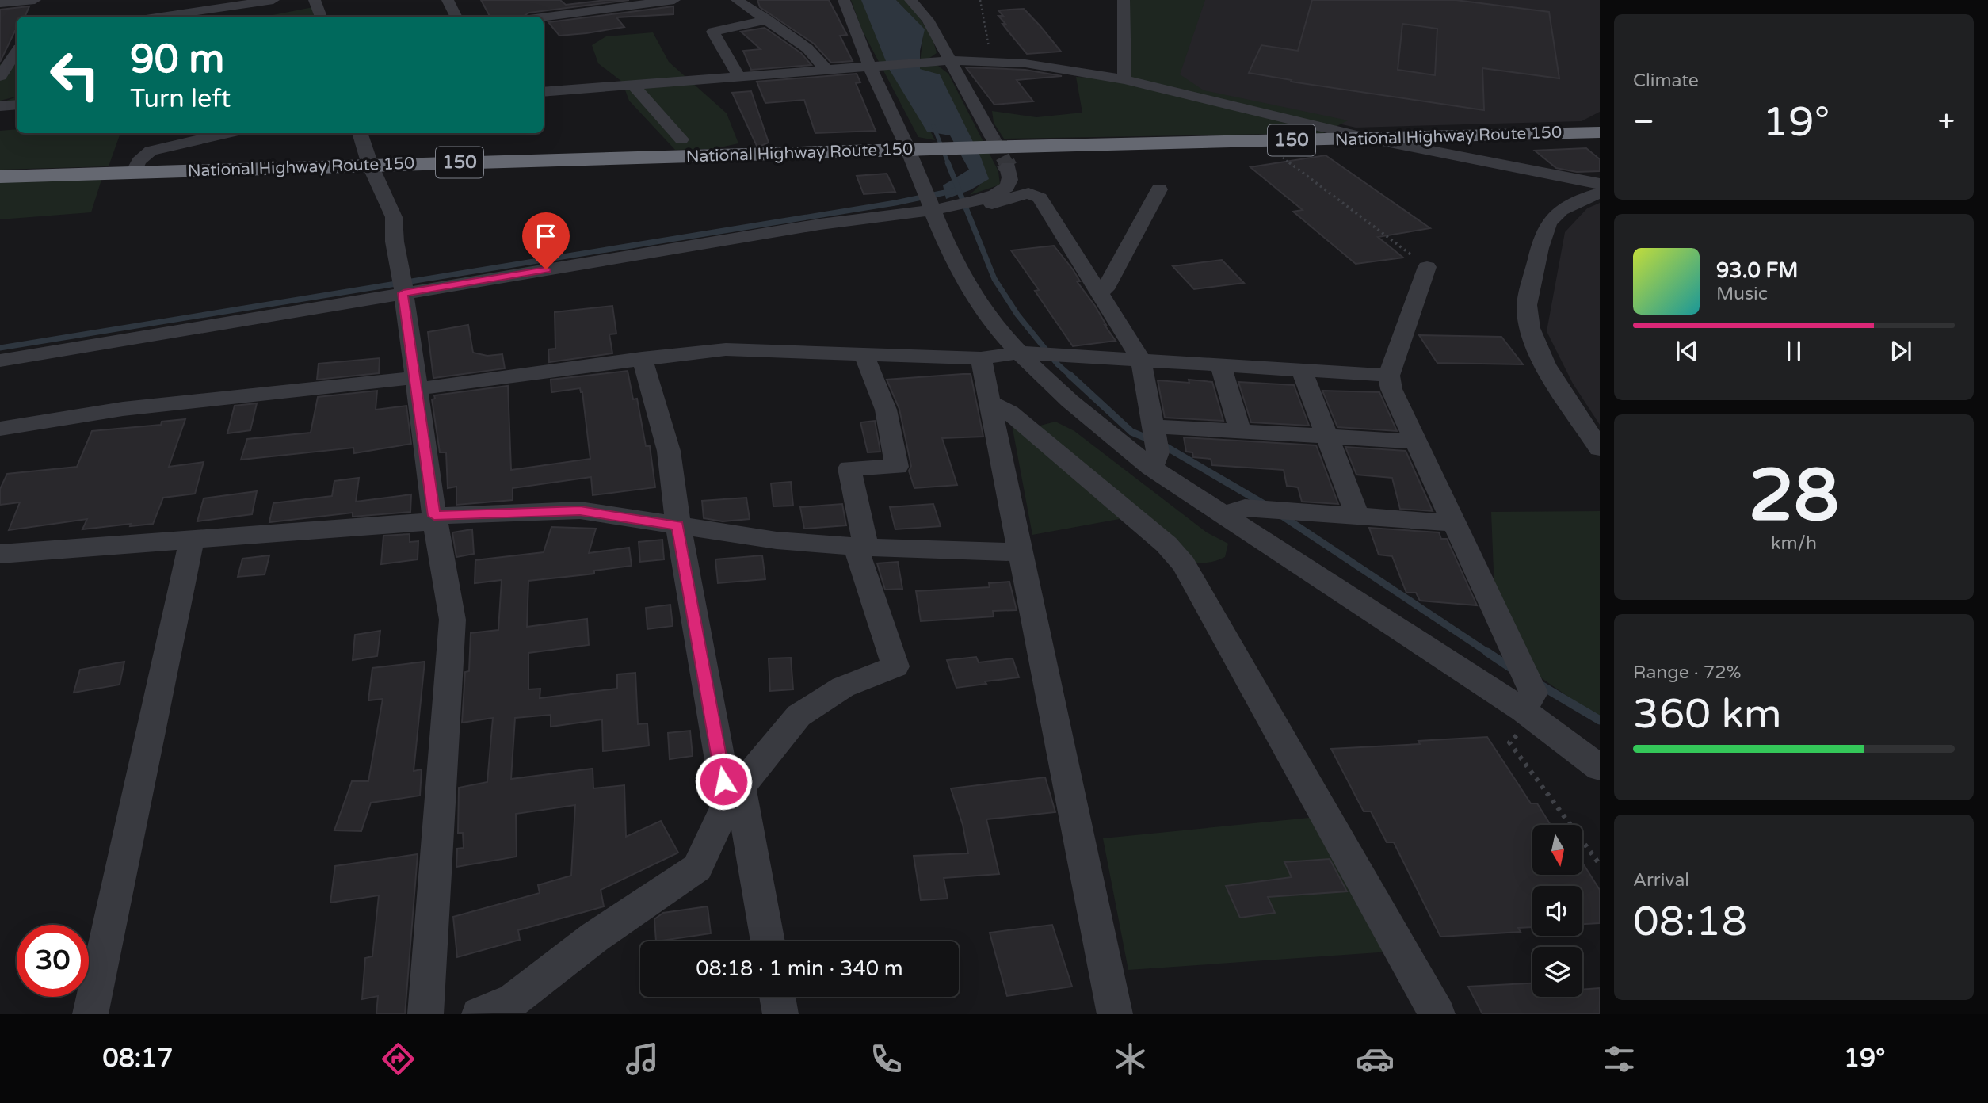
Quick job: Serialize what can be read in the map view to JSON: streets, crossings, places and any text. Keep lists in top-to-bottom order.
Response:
{
  "streets": {
    "highway": ["National Highway Route 150", "150"]
  },
  "north": "bottom",
  "page": {
    "tile": [
      "Climate",
      ["28", "km/h"],
      ["Range · 72%", "360 km"],
      ["Arrival", "08:18"]
    ],
    "turn": ["90 m", "Turn left"],
    "heat": ["−", "19°", "+"],
    "song": ["93.0 FM", "Music"],
    "limit": "30",
    "trip": "08:18 · 1 min · 340 m",
    "tabs": ["08:17", "19°"]
  }
}
